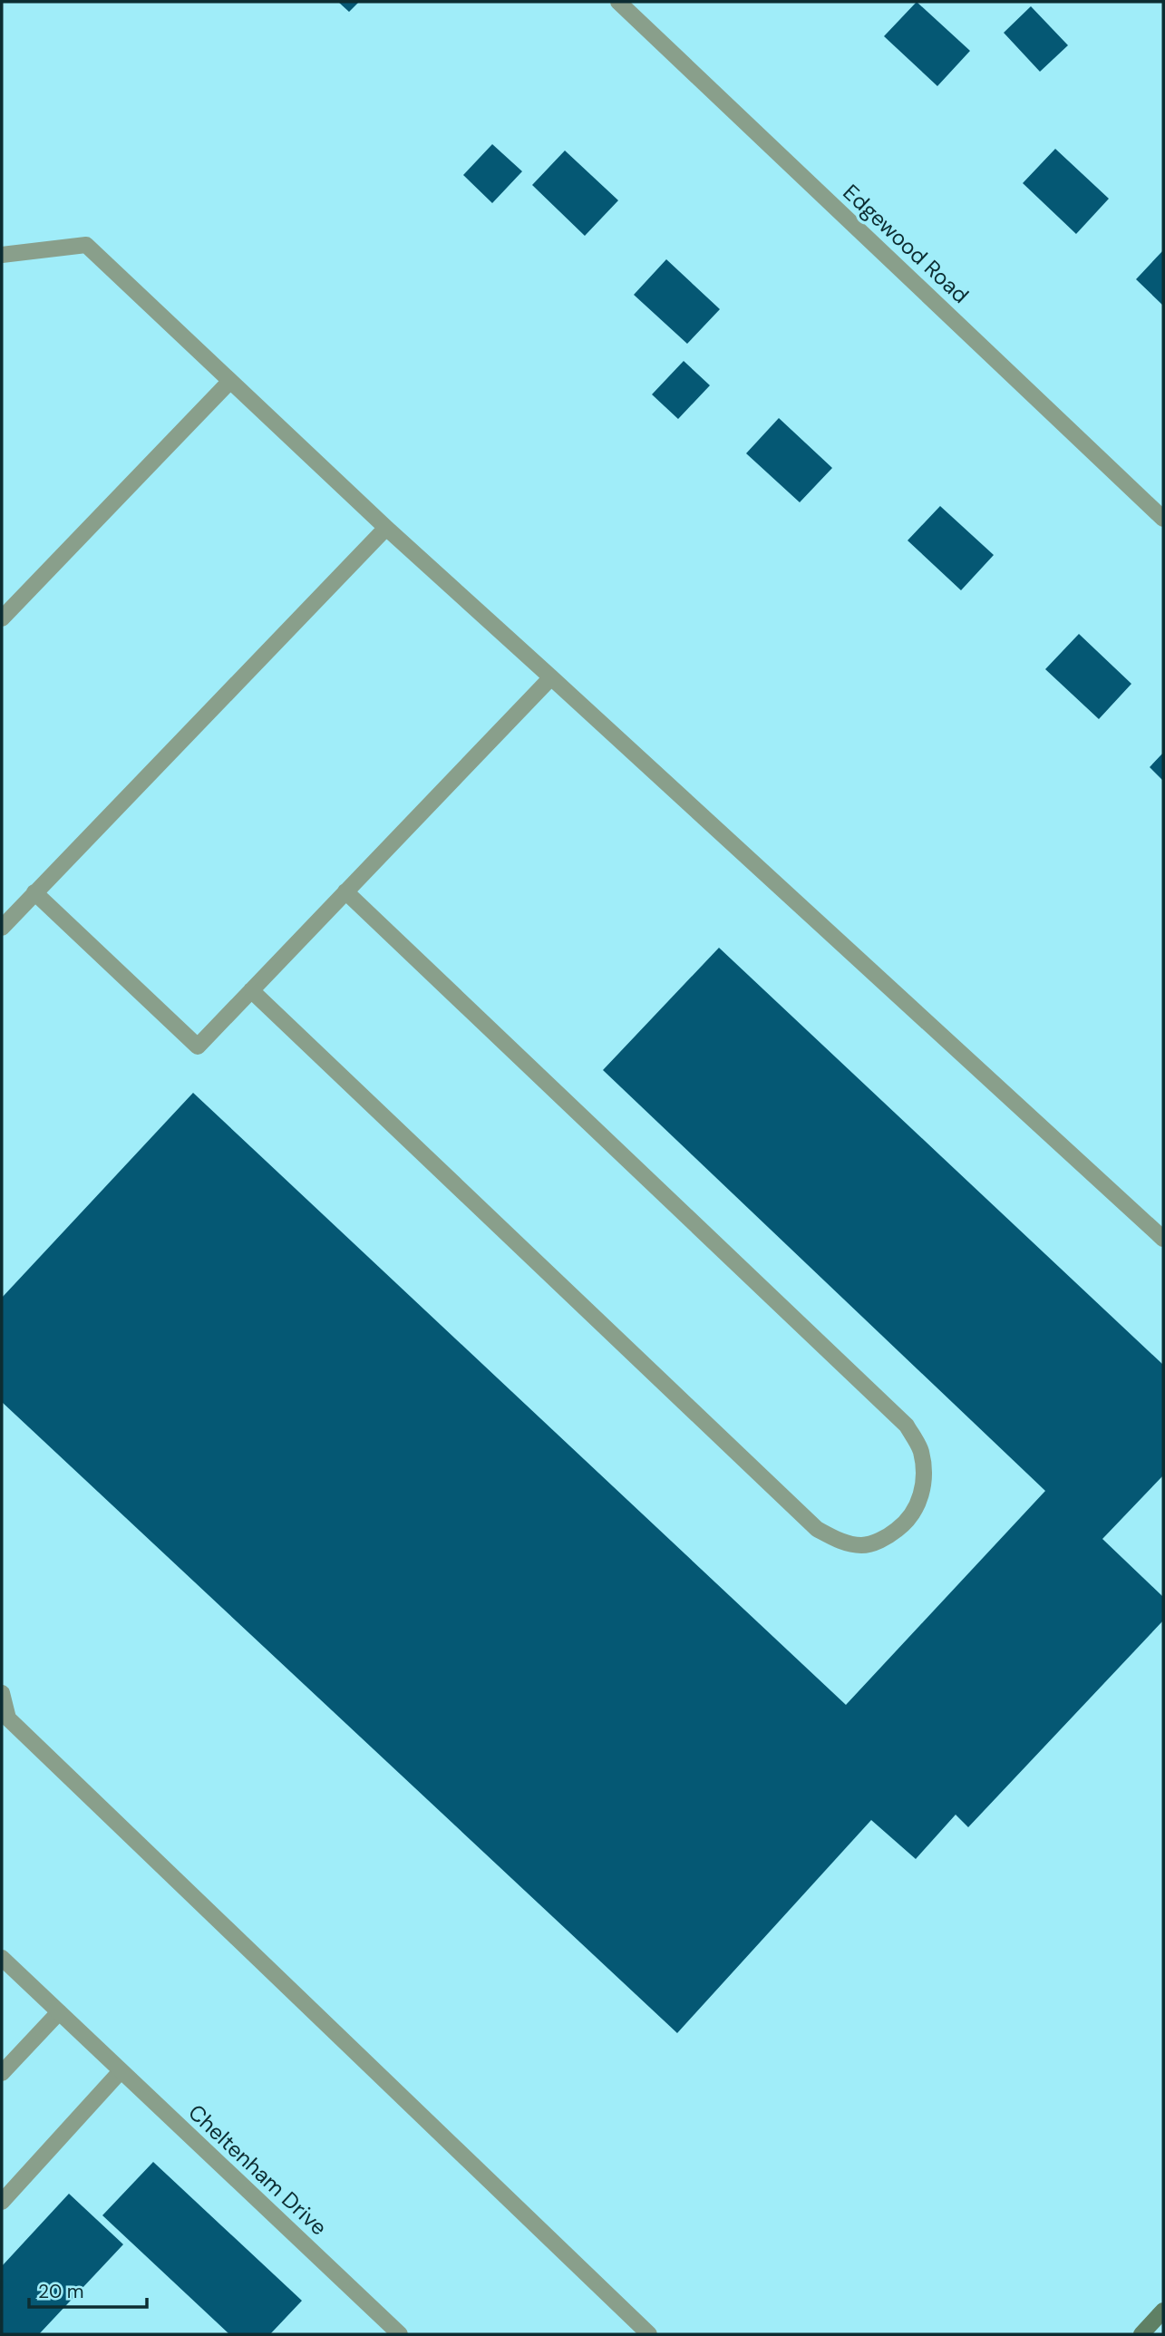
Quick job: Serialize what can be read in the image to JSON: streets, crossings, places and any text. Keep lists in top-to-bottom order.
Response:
{
  "streets": {
    "street": ["Edgewood Road", "Cheltenham Drive"]
  },
  "scale_bar": "20 m"
}
